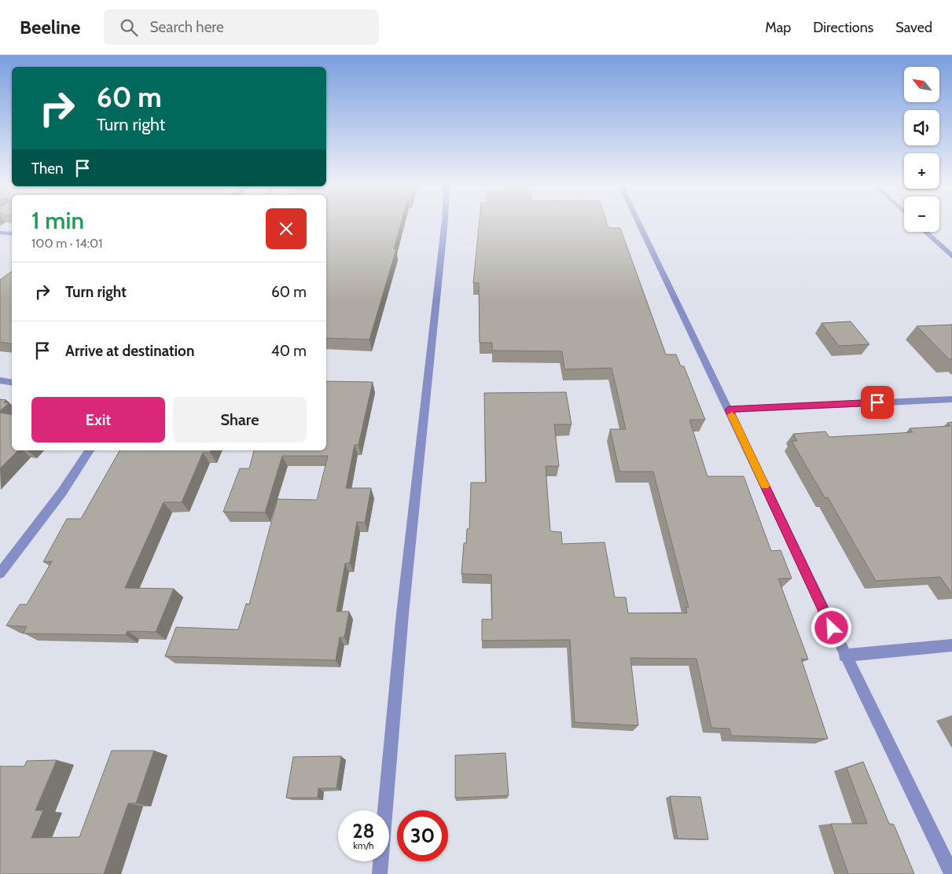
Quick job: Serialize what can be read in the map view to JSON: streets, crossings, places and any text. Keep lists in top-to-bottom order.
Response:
{
  "north": "top left",
  "page": {
    "header": "Beeline",
    "search": "Search here",
    "nav": ["Map", "Directions", "Saved"],
    "map_buttons": ["+", "−"],
    "turn": ["60 m", "Turn right"],
    "then": "Then",
    "heading": ["1 min", "100 m · 14:01"],
    "list": [
      {
        "name": "Turn right",
        "value": "60 m"
      },
      {
        "name": "Arrive at destination",
        "value": "40 m"
      }
    ],
    "buttons": ["Exit", "Share"],
    "speed": "28 km/h",
    "limit": "30"
  }
}
